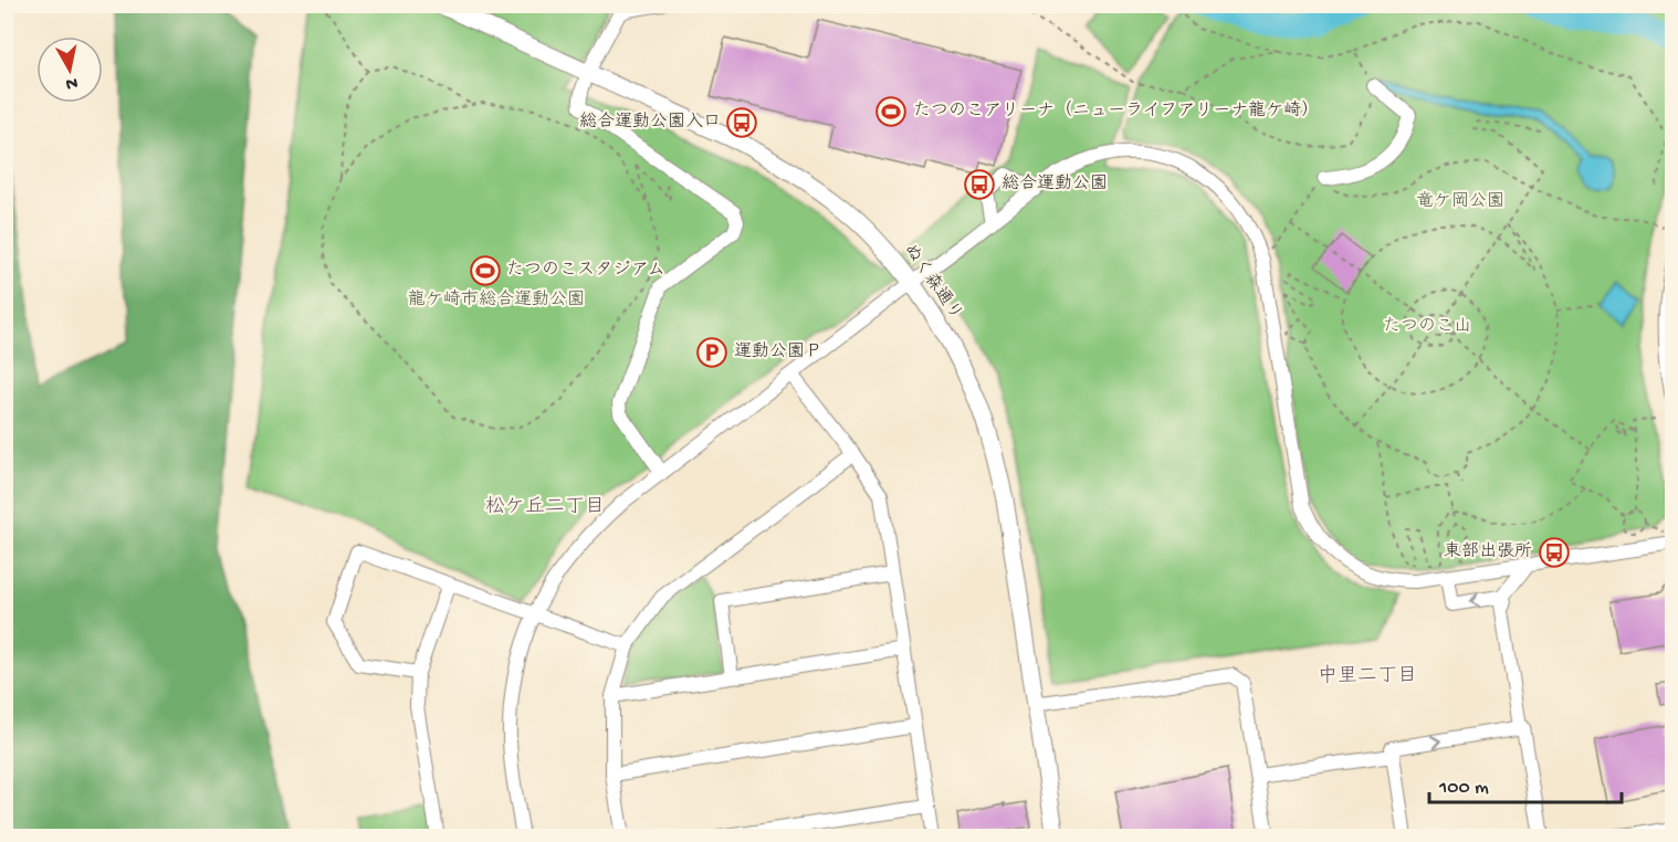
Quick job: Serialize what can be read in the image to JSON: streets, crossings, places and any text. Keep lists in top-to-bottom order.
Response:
{
  "streets": {
    "main road": ["ぬく森通り"]
  },
  "districts": ["松ケ丘二丁目", "中里二丁目"],
  "parks": ["竜ケ岡公園", "龍ケ崎市総合運動公園", "たつのこ山"],
  "places": {
    "sports": ["たつのこアリーナ（ニューライフアリーナ龍ケ崎）", "たつのこスタジアム"],
    "bus stop": ["総合運動公園入口", "総合運動公園", "東部出張所"],
    "parking": ["運動公園Ｐ"]
  },
  "scale_bar": "100 m",
  "north": "bottom"
}
